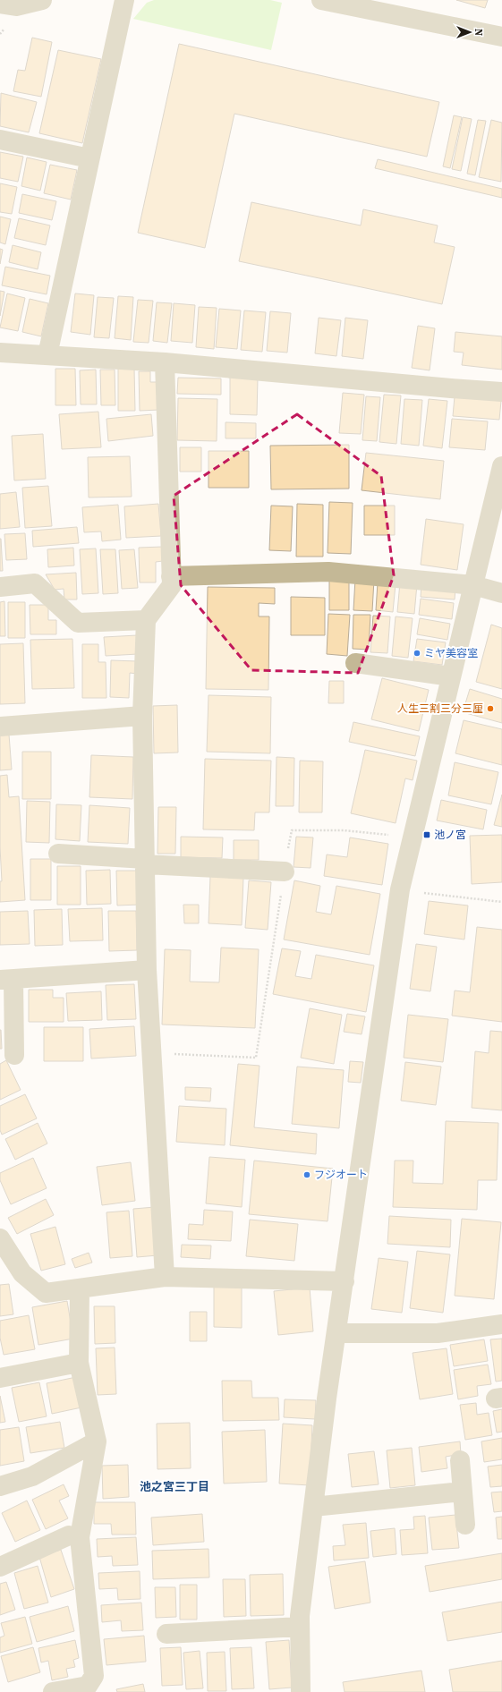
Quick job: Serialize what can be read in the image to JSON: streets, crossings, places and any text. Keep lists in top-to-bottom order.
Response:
{
  "districts": ["池之宮三丁目"],
  "places": {
    "other": ["ミヤ美容室", "人生三割三分三厘", "フジオート"],
    "transit": ["池ノ宮"]
  },
  "north": "right"
}
